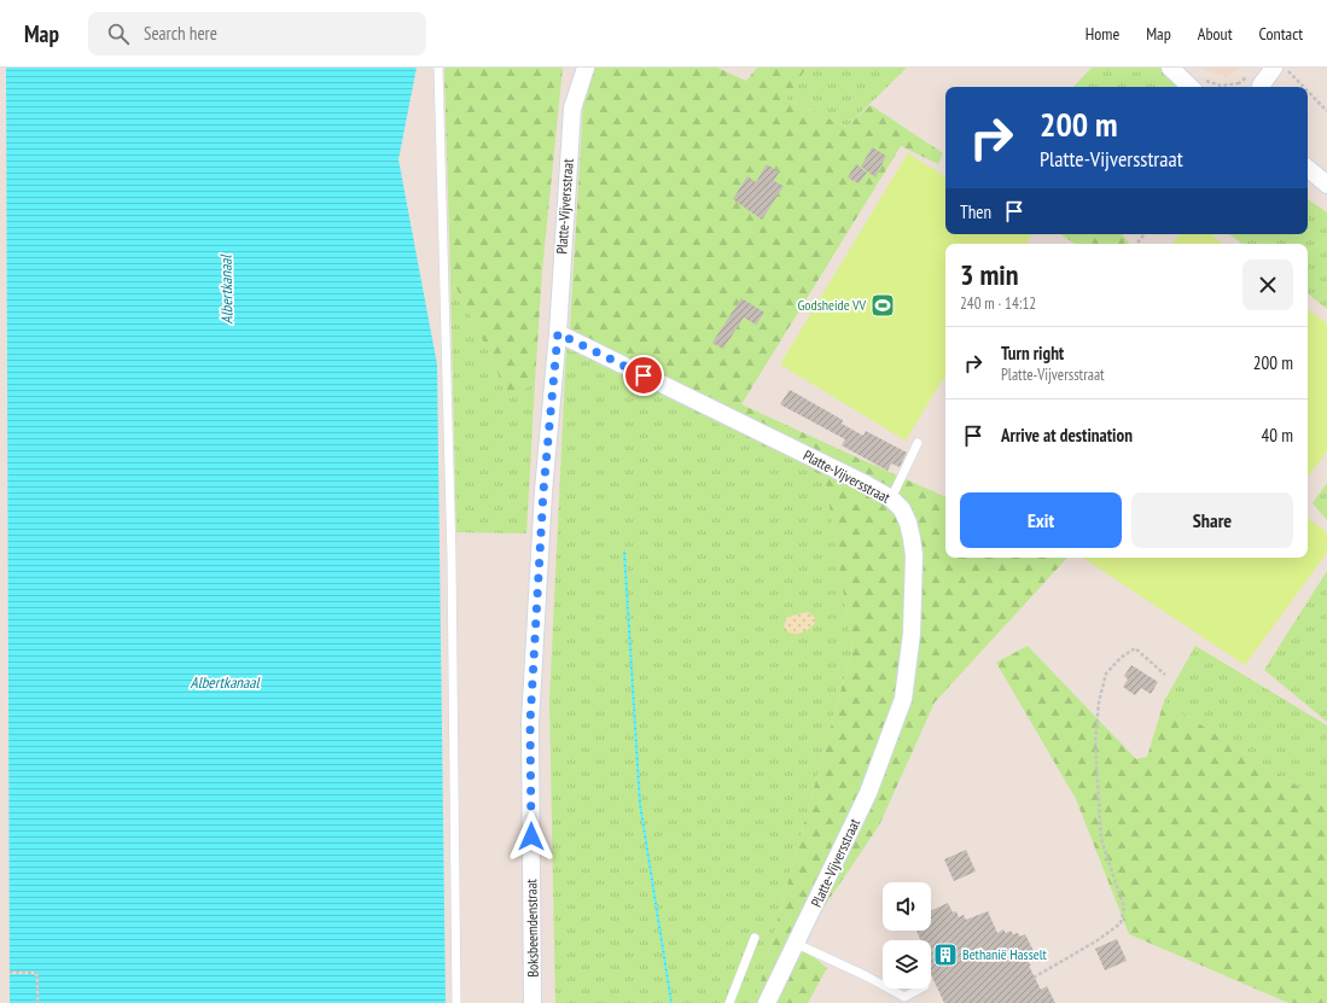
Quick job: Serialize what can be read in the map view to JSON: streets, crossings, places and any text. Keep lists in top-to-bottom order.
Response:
{
  "streets": {
    "street": ["Platte-Vijversstraat", "Boksbeemdenstraat"]
  },
  "crossings": [
    ["Platte-Vijversstraat", "Boksbeemdenstraat"]
  ],
  "water": ["Albertkanaal"],
  "places": {
    "sports": ["Godsheide VV"],
    "building": ["Bethanië Hasselt"]
  },
  "page": {
    "header": "Map",
    "search": "Search here",
    "nav": [
      "Home",
      "Map",
      "About",
      "Contact"
    ],
    "turn": ["200 m", "Platte-Vijversstraat"],
    "then": "Then",
    "heading": ["3 min", "240 m · 14:12"],
    "list": [
      {
        "name": "Turn right",
        "note": "Platte-Vijversstraat",
        "value": "200 m"
      },
      {
        "name": "Arrive at destination",
        "value": "40 m"
      }
    ],
    "buttons": ["Exit", "Share"]
  }
}
